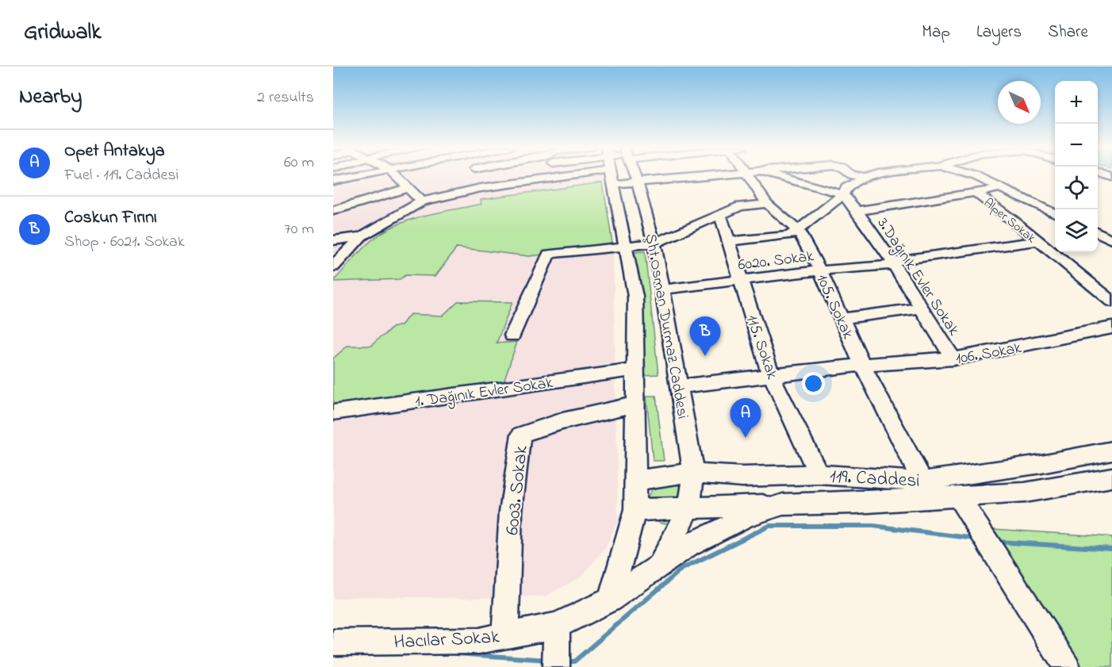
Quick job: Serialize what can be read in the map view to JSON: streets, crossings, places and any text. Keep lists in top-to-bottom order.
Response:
{
  "streets": {
    "street": [
      "Alper Sokak",
      "6020. Sokak",
      "3.Dağınık Evler Sokak",
      "105. Sokak",
      "Şht.Osman Durmaz Caddesi",
      "115. Sokak",
      "106. Sokak",
      "1. Dağınık Evler Sokak",
      "119. Caddesi",
      "6003. Sokak",
      "Hacılar Sokak"
    ]
  },
  "crossings": [
    ["Alper Sokak", "6020. Sokak"],
    ["6020. Sokak", "3.Dağınık Evler Sokak"],
    ["6020. Sokak", "105. Sokak"],
    ["6020. Sokak", "Şht.Osman Durmaz Caddesi"],
    ["6020. Sokak", "115. Sokak"],
    ["3.Dağınık Evler Sokak", "106. Sokak"],
    ["105. Sokak", "106. Sokak"],
    ["105. Sokak", "119. Caddesi"],
    ["Şht.Osman Durmaz Caddesi", "106. Sokak"],
    ["Şht.Osman Durmaz Caddesi", "1. Dağınık Evler Sokak"],
    ["Şht.Osman Durmaz Caddesi", "119. Caddesi"],
    ["Şht.Osman Durmaz Caddesi", "6003. Sokak"],
    ["Şht.Osman Durmaz Caddesi", "Hacılar Sokak"],
    ["115. Sokak", "106. Sokak"],
    ["115. Sokak", "119. Caddesi"],
    ["119. Caddesi", "Hacılar Sokak"],
    ["6003. Sokak", "Hacılar Sokak"]
  ],
  "north": "bottom right",
  "page": {
    "header": "Gridwalk",
    "nav": ["Map", "Layers", "Share"],
    "heading": ["Nearby", "2 results"],
    "map_buttons": ["+", "−"],
    "list": [
      {
        "mark": "A",
        "name": "Opet Antakya",
        "note": "Fuel · 119. Caddesi",
        "value": "60 m"
      },
      {
        "mark": "B",
        "name": "Coskun Fırını",
        "note": "Shop · 6021. Sokak",
        "value": "70 m"
      }
    ],
    "pins": ["B", "A"]
  }
}
